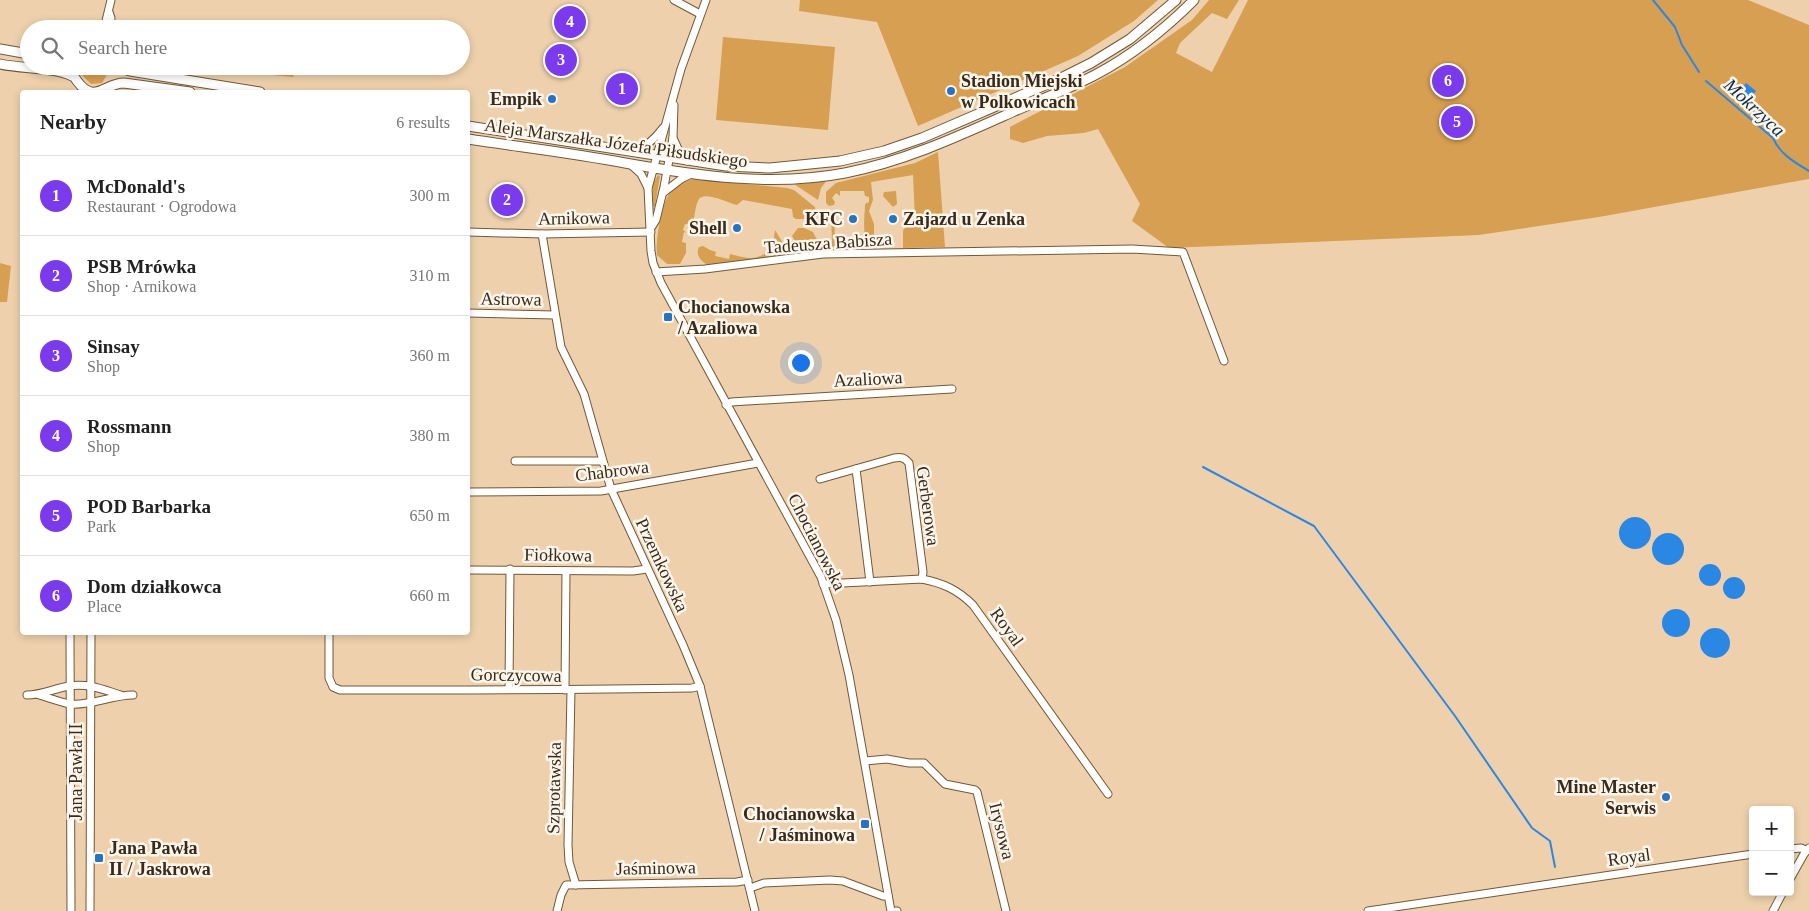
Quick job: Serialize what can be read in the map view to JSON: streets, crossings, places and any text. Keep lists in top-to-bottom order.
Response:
{
  "streets": {
    "main road": ["Aleja Marszałka Józefa Piłsudskiego"],
    "street": [
      "Arnikowa",
      "Tadeusza Babisza",
      "Astrowa",
      "Azaliowa",
      "Chabrowa",
      "Gerberowa",
      "Chocianowska",
      "Fiołkowa",
      "Przemkowska",
      "Royal",
      "Gorczycowa",
      "Jana Pawła II",
      "Szprotawska",
      "Irysowa",
      "Jaśminowa"
    ]
  },
  "crossings": [
    ["Arnikowa", "Chocianowska"],
    ["Arnikowa", "Przemkowska"],
    ["Tadeusza Babisza", "Chocianowska"],
    ["Astrowa", "Przemkowska"],
    ["Azaliowa", "Chocianowska"],
    ["Chabrowa", "Chocianowska"],
    ["Chabrowa", "Przemkowska"],
    ["Gerberowa", "Royal"],
    ["Chocianowska", "Royal"],
    ["Chocianowska", "Irysowa"],
    ["Chocianowska", "Jaśminowa"],
    ["Fiołkowa", "Przemkowska"],
    ["Fiołkowa", "Szprotawska"],
    ["Przemkowska", "Gorczycowa"],
    ["Przemkowska", "Jaśminowa"],
    ["Gorczycowa", "Szprotawska"],
    ["Szprotawska", "Jaśminowa"]
  ],
  "water": ["Mokrzyca"],
  "places": {
    "other": [
      "Stadion Miejski w Polkowicach",
      "Empik",
      "KFC",
      "Zajazd u Zenka",
      "Shell",
      "Mine Master Serwis"
    ],
    "transit": ["Chocianowska / Azaliowa", "Chocianowska / Jaśminowa", "Jana Pawła II / Jaskrowa"]
  },
  "page": {
    "pins": [
      "4",
      "3",
      "6",
      "1",
      "5",
      "2"
    ],
    "search": "Search here",
    "heading": ["Nearby", "6 results"],
    "list": [
      {
        "mark": "1",
        "name": "McDonald's",
        "note": "Restaurant · Ogrodowa",
        "value": "300 m"
      },
      {
        "mark": "2",
        "name": "PSB Mrówka",
        "note": "Shop · Arnikowa",
        "value": "310 m"
      },
      {
        "mark": "3",
        "name": "Sinsay",
        "note": "Shop",
        "value": "360 m"
      },
      {
        "mark": "4",
        "name": "Rossmann",
        "note": "Shop",
        "value": "380 m"
      },
      {
        "mark": "5",
        "name": "POD Barbarka",
        "note": "Park",
        "value": "650 m"
      },
      {
        "mark": "6",
        "name": "Dom działkowca",
        "note": "Place",
        "value": "660 m"
      }
    ],
    "map_buttons": ["+", "−"]
  }
}
